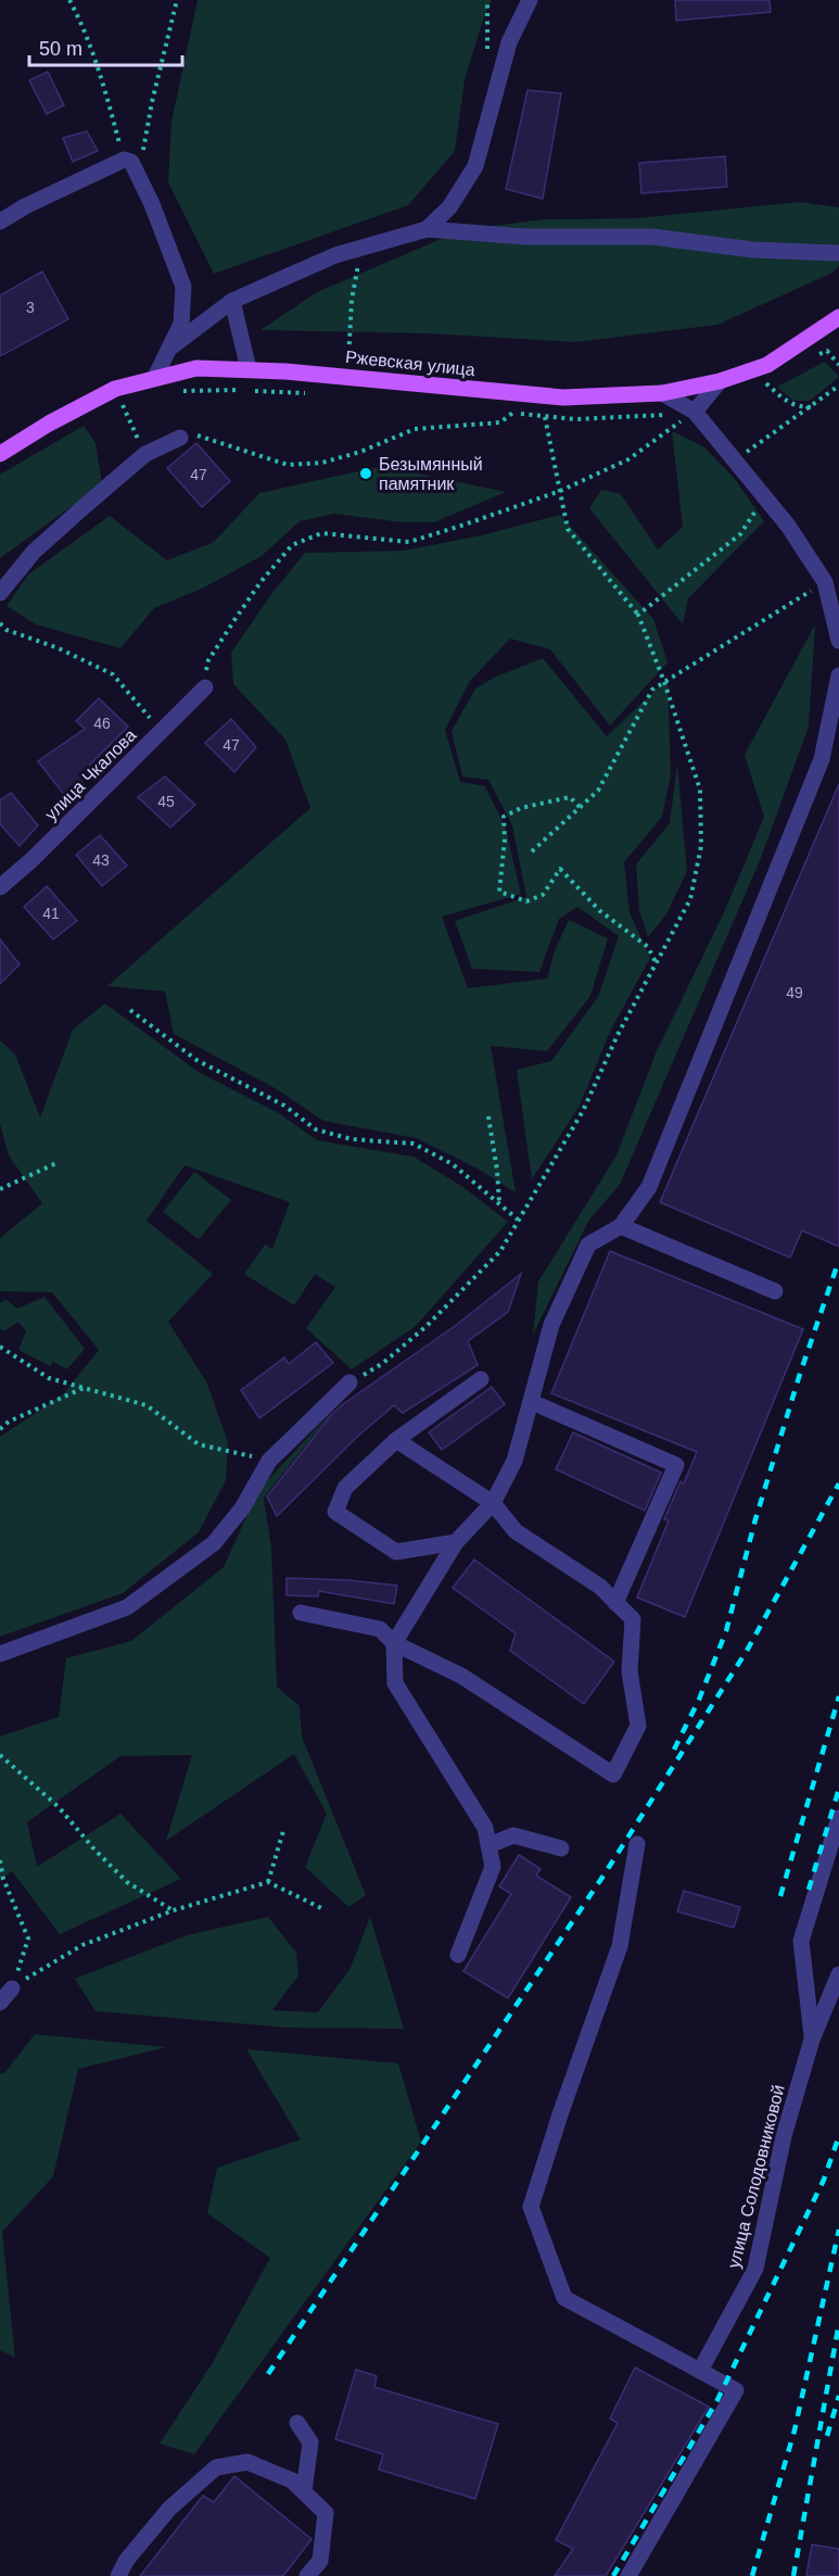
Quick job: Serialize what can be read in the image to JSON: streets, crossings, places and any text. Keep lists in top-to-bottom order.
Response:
{
  "streets": {
    "main road": ["Ржевская улица"],
    "street": ["улица Чкалова", "улица Солодовниковой"]
  },
  "places": ["Безымянный памятник"],
  "house_numbers": [
    "3",
    "47",
    "46",
    "47",
    "45",
    "43",
    "41",
    "49"
  ],
  "scale_bar": "50 m"
}
